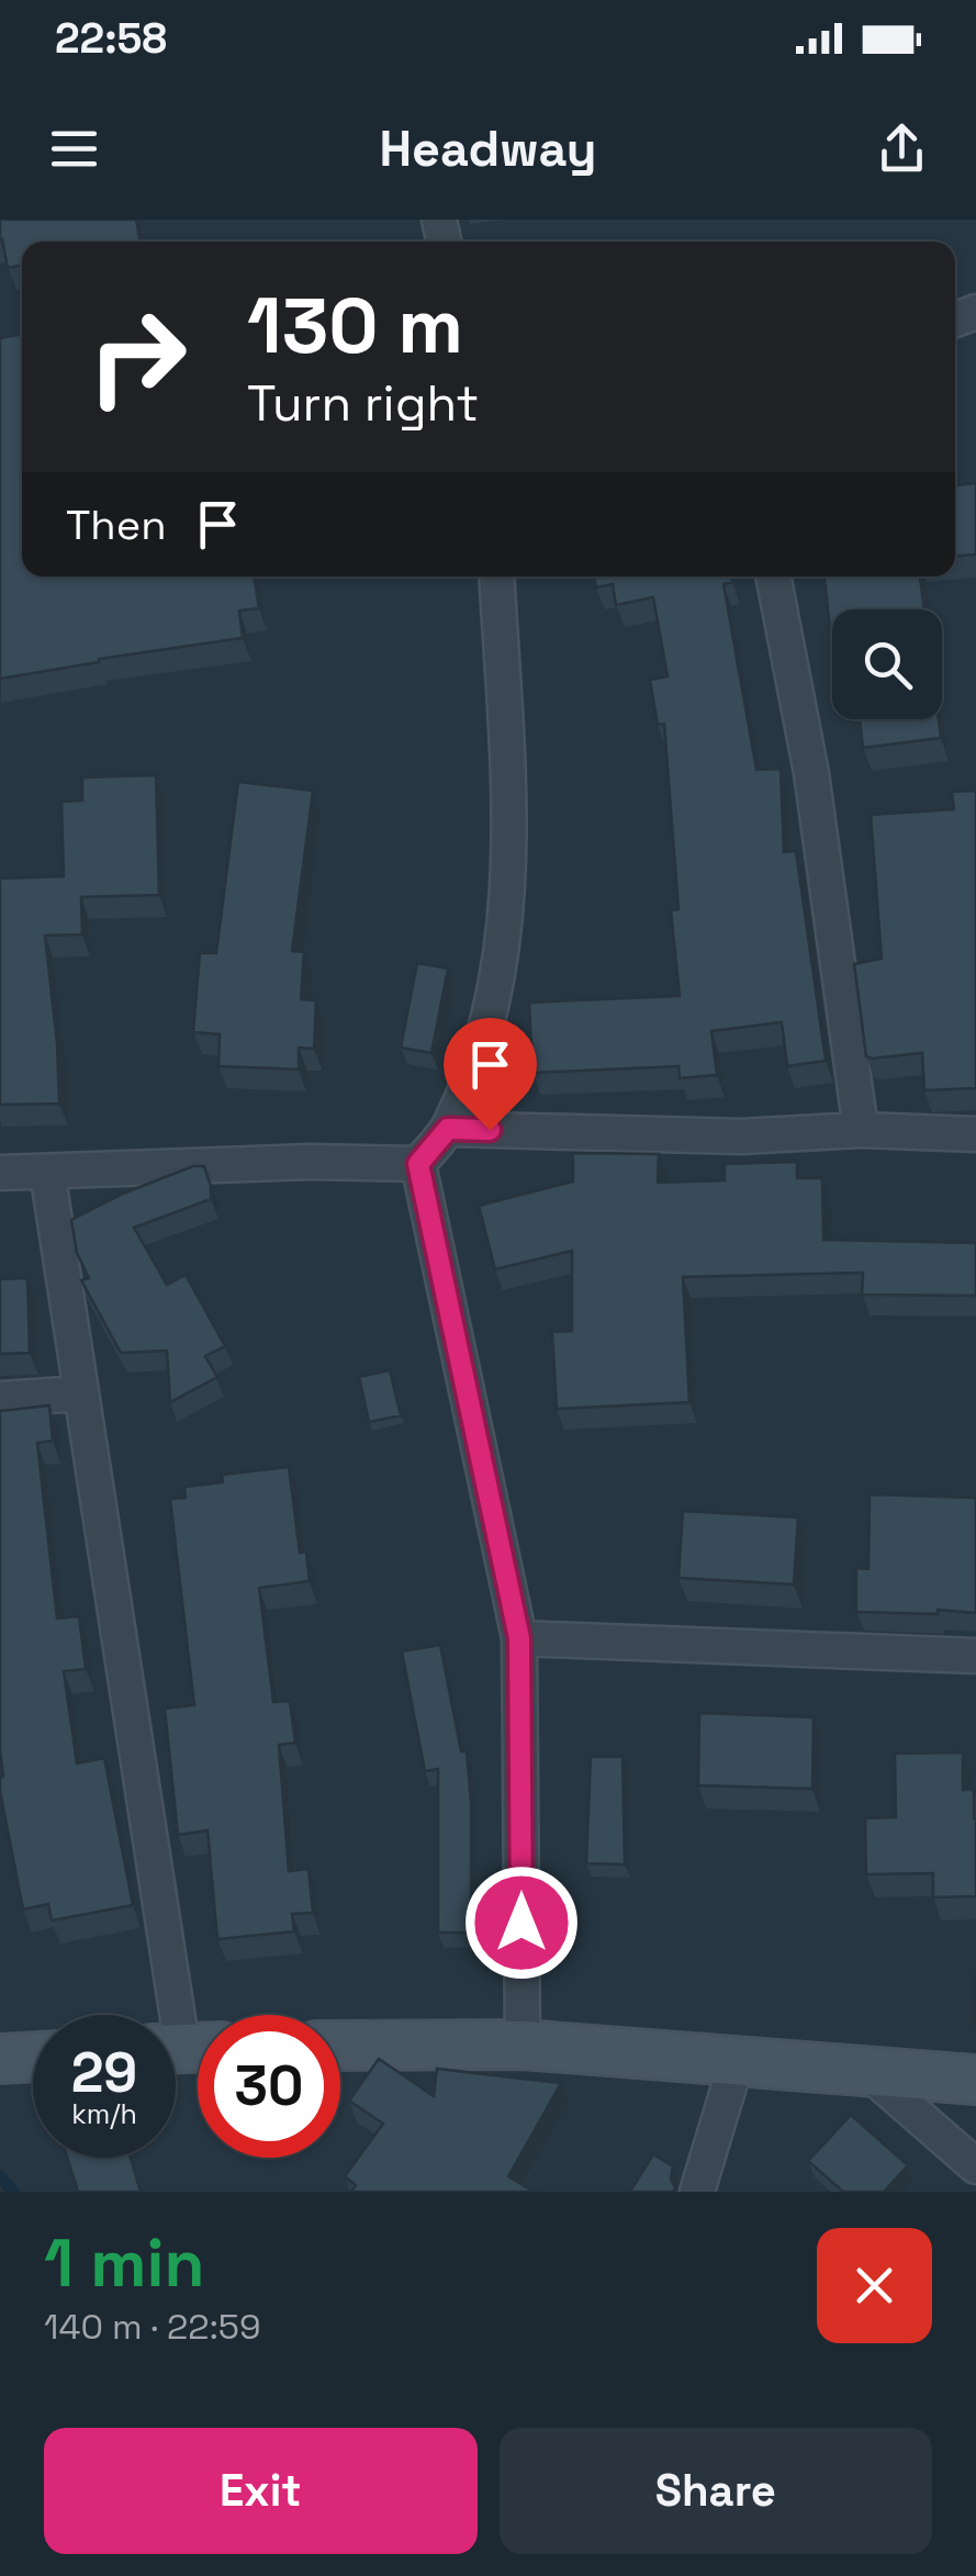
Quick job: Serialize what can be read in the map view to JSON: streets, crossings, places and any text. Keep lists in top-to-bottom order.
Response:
{
  "page": {
    "status": "22:58",
    "header": "Headway",
    "turn": ["130 m", "Turn right"],
    "then": "Then",
    "speed": "29 km/h",
    "limit": "30",
    "heading": ["1 min", "140 m · 22:59"],
    "buttons": ["Exit", "Share"]
  }
}
